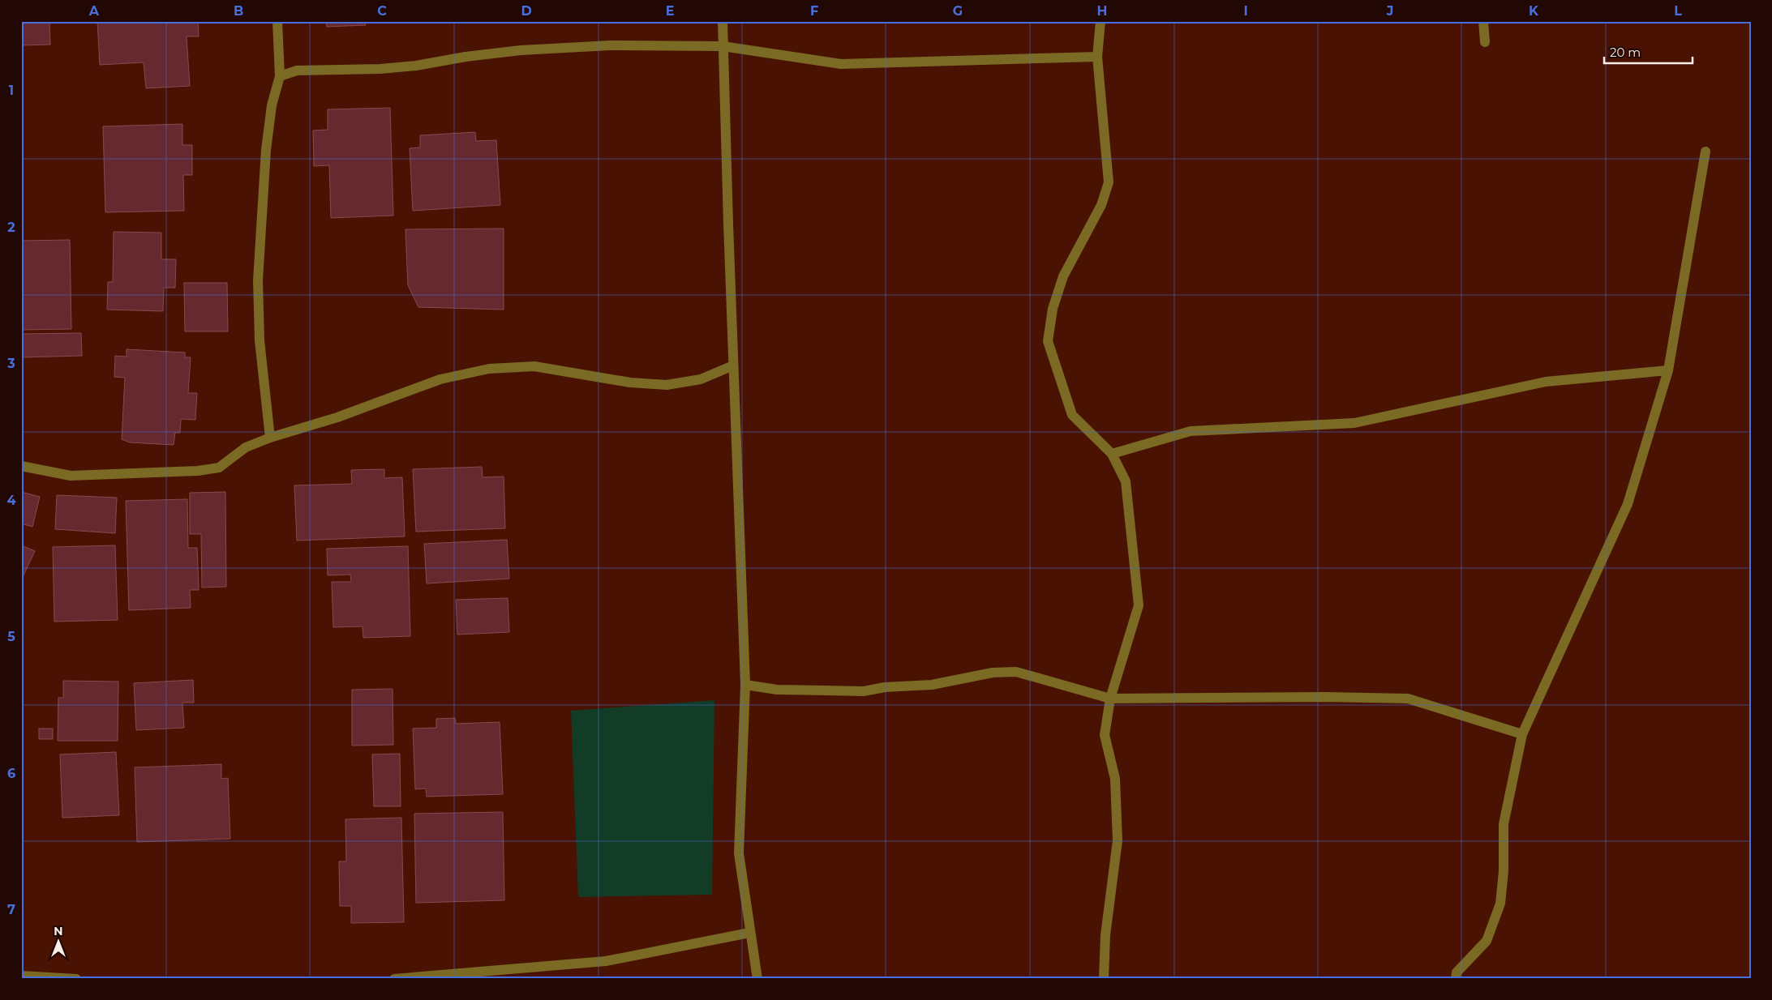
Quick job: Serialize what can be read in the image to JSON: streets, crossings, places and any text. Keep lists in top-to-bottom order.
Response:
{
  "scale_bar": "20 m",
  "north": "top",
  "grid": {
    "columns": [
      "A",
      "B",
      "C",
      "D",
      "E",
      "F",
      "G",
      "H",
      "I",
      "J",
      "K",
      "L"
    ],
    "rows": [
      "1",
      "2",
      "3",
      "4",
      "5",
      "6",
      "7"
    ]
  }
}
